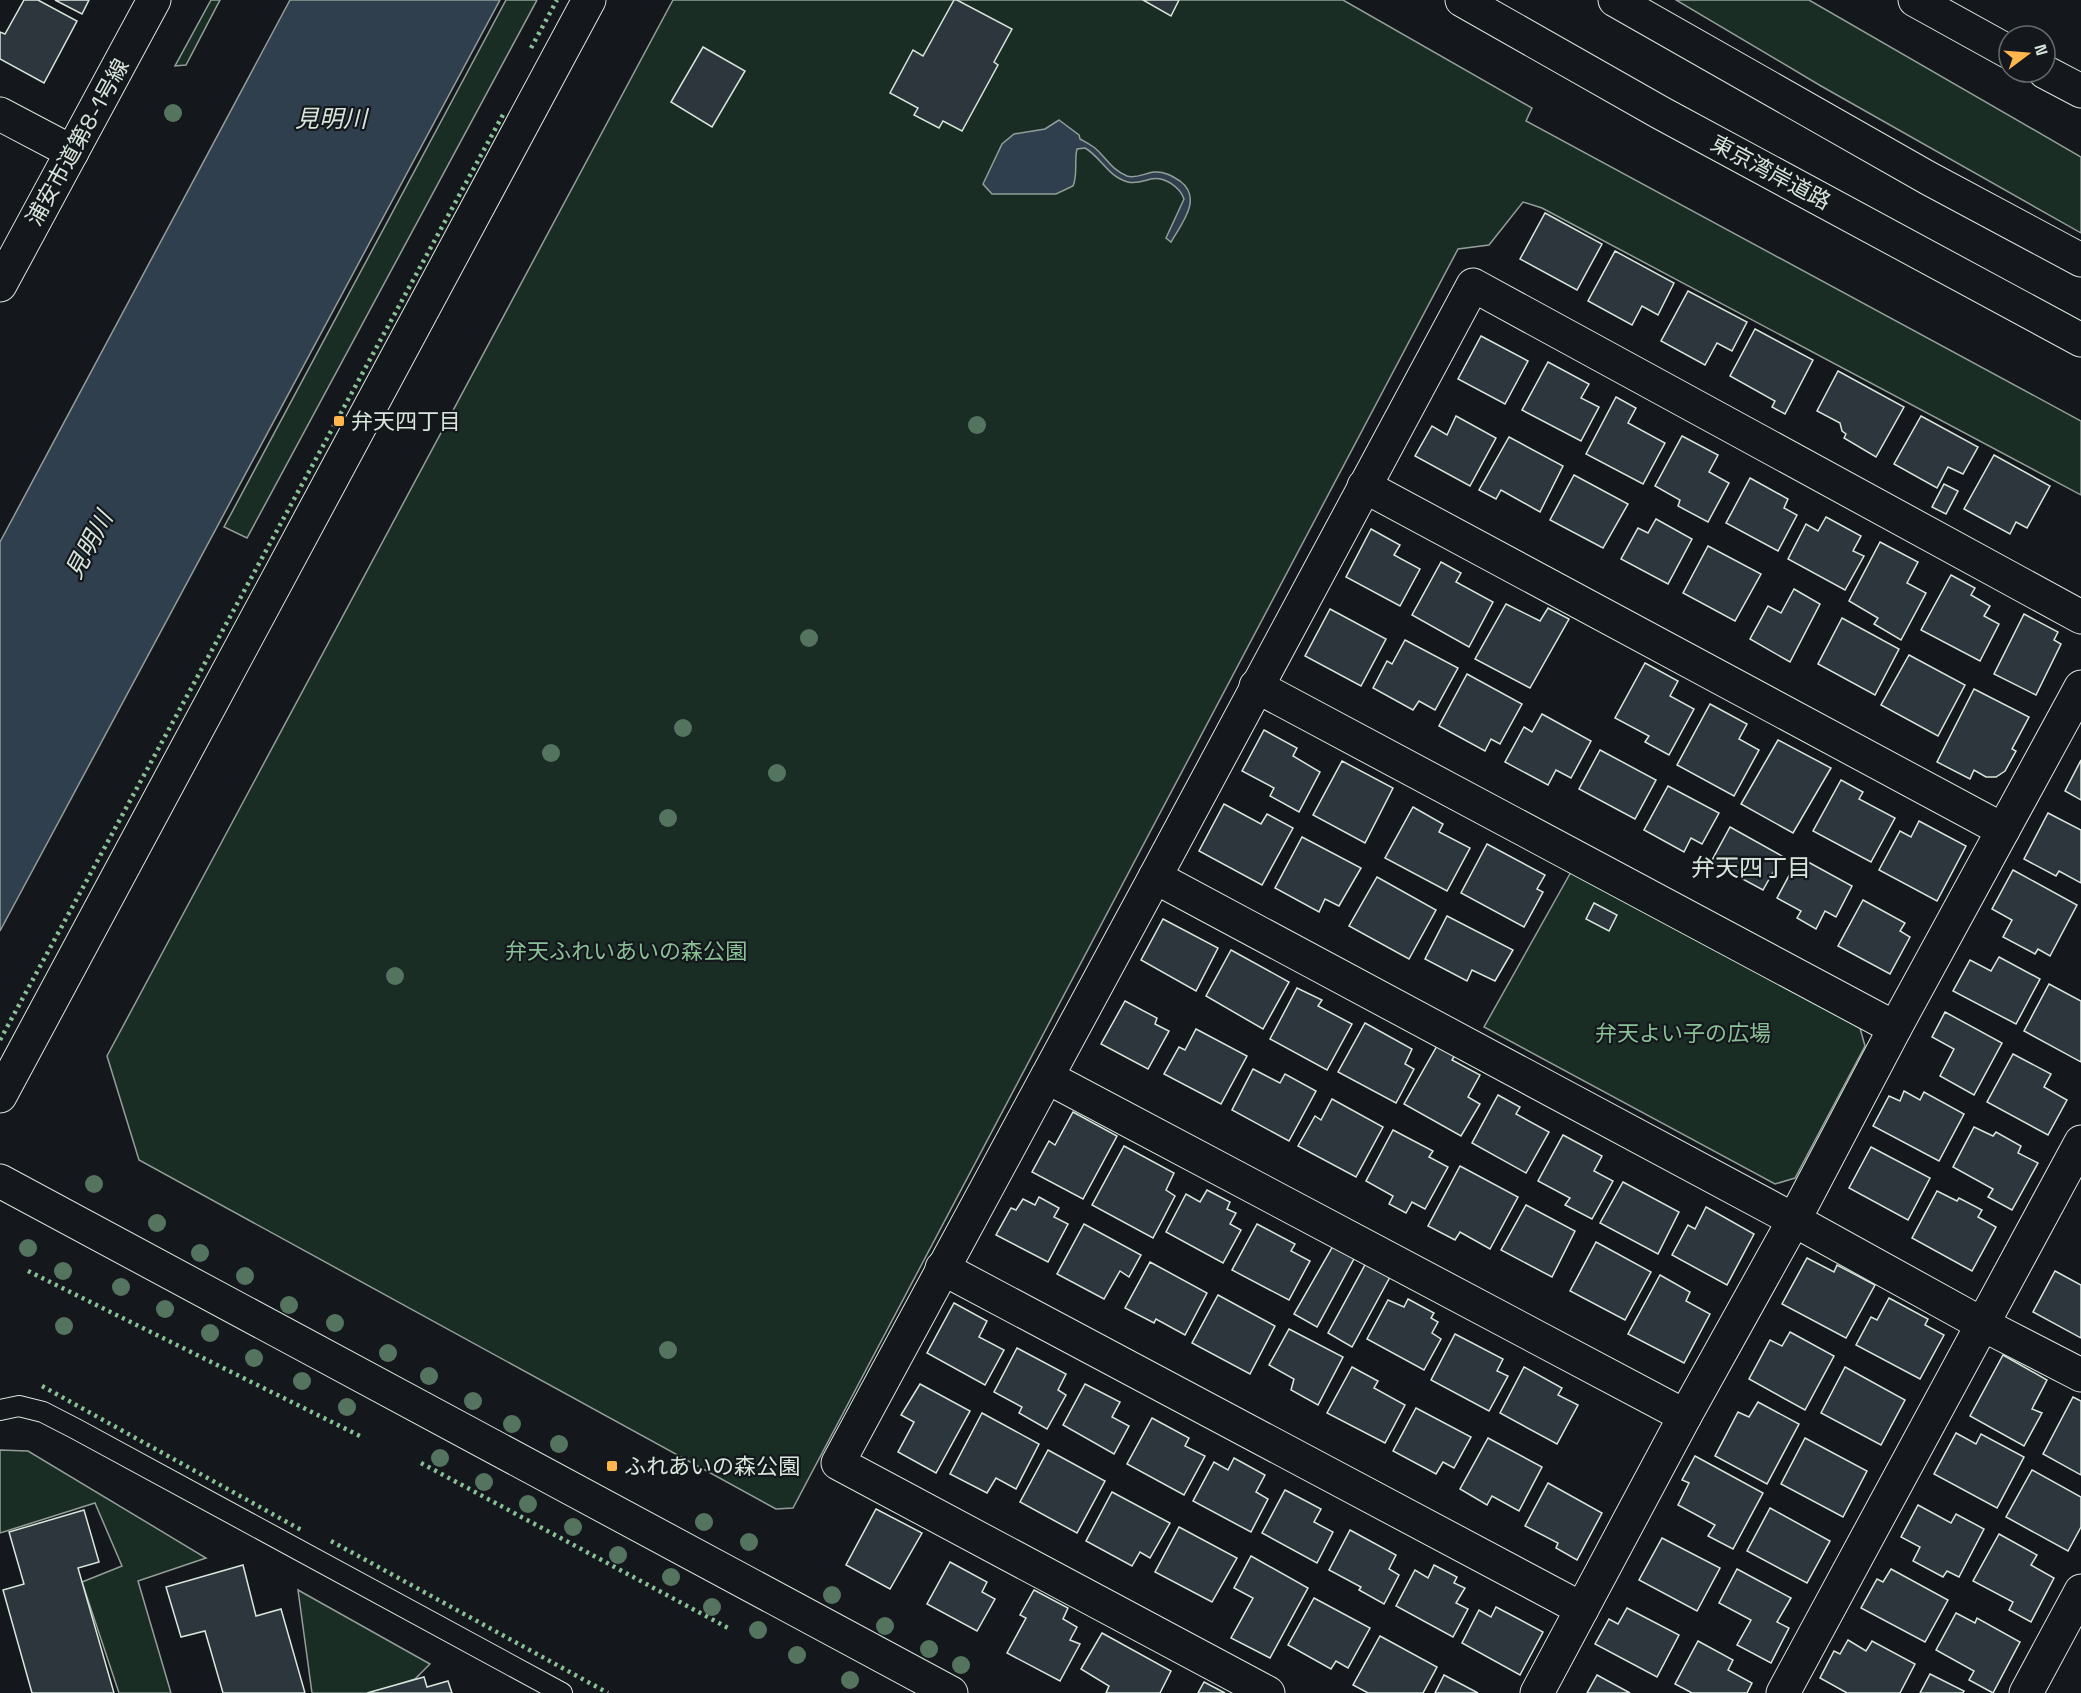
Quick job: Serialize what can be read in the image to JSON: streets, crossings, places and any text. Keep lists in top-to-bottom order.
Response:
{
  "streets": {
    "main road": ["浦安市道第8-1号線", "東京湾岸道路"]
  },
  "districts": ["弁天四丁目"],
  "water": ["見明川"],
  "parks": ["弁天ふれいあいの森公園", "弁天よい子の広場"],
  "places": {
    "transit": ["弁天四丁目", "ふれあいの森公園"]
  },
  "north": "right"
}
